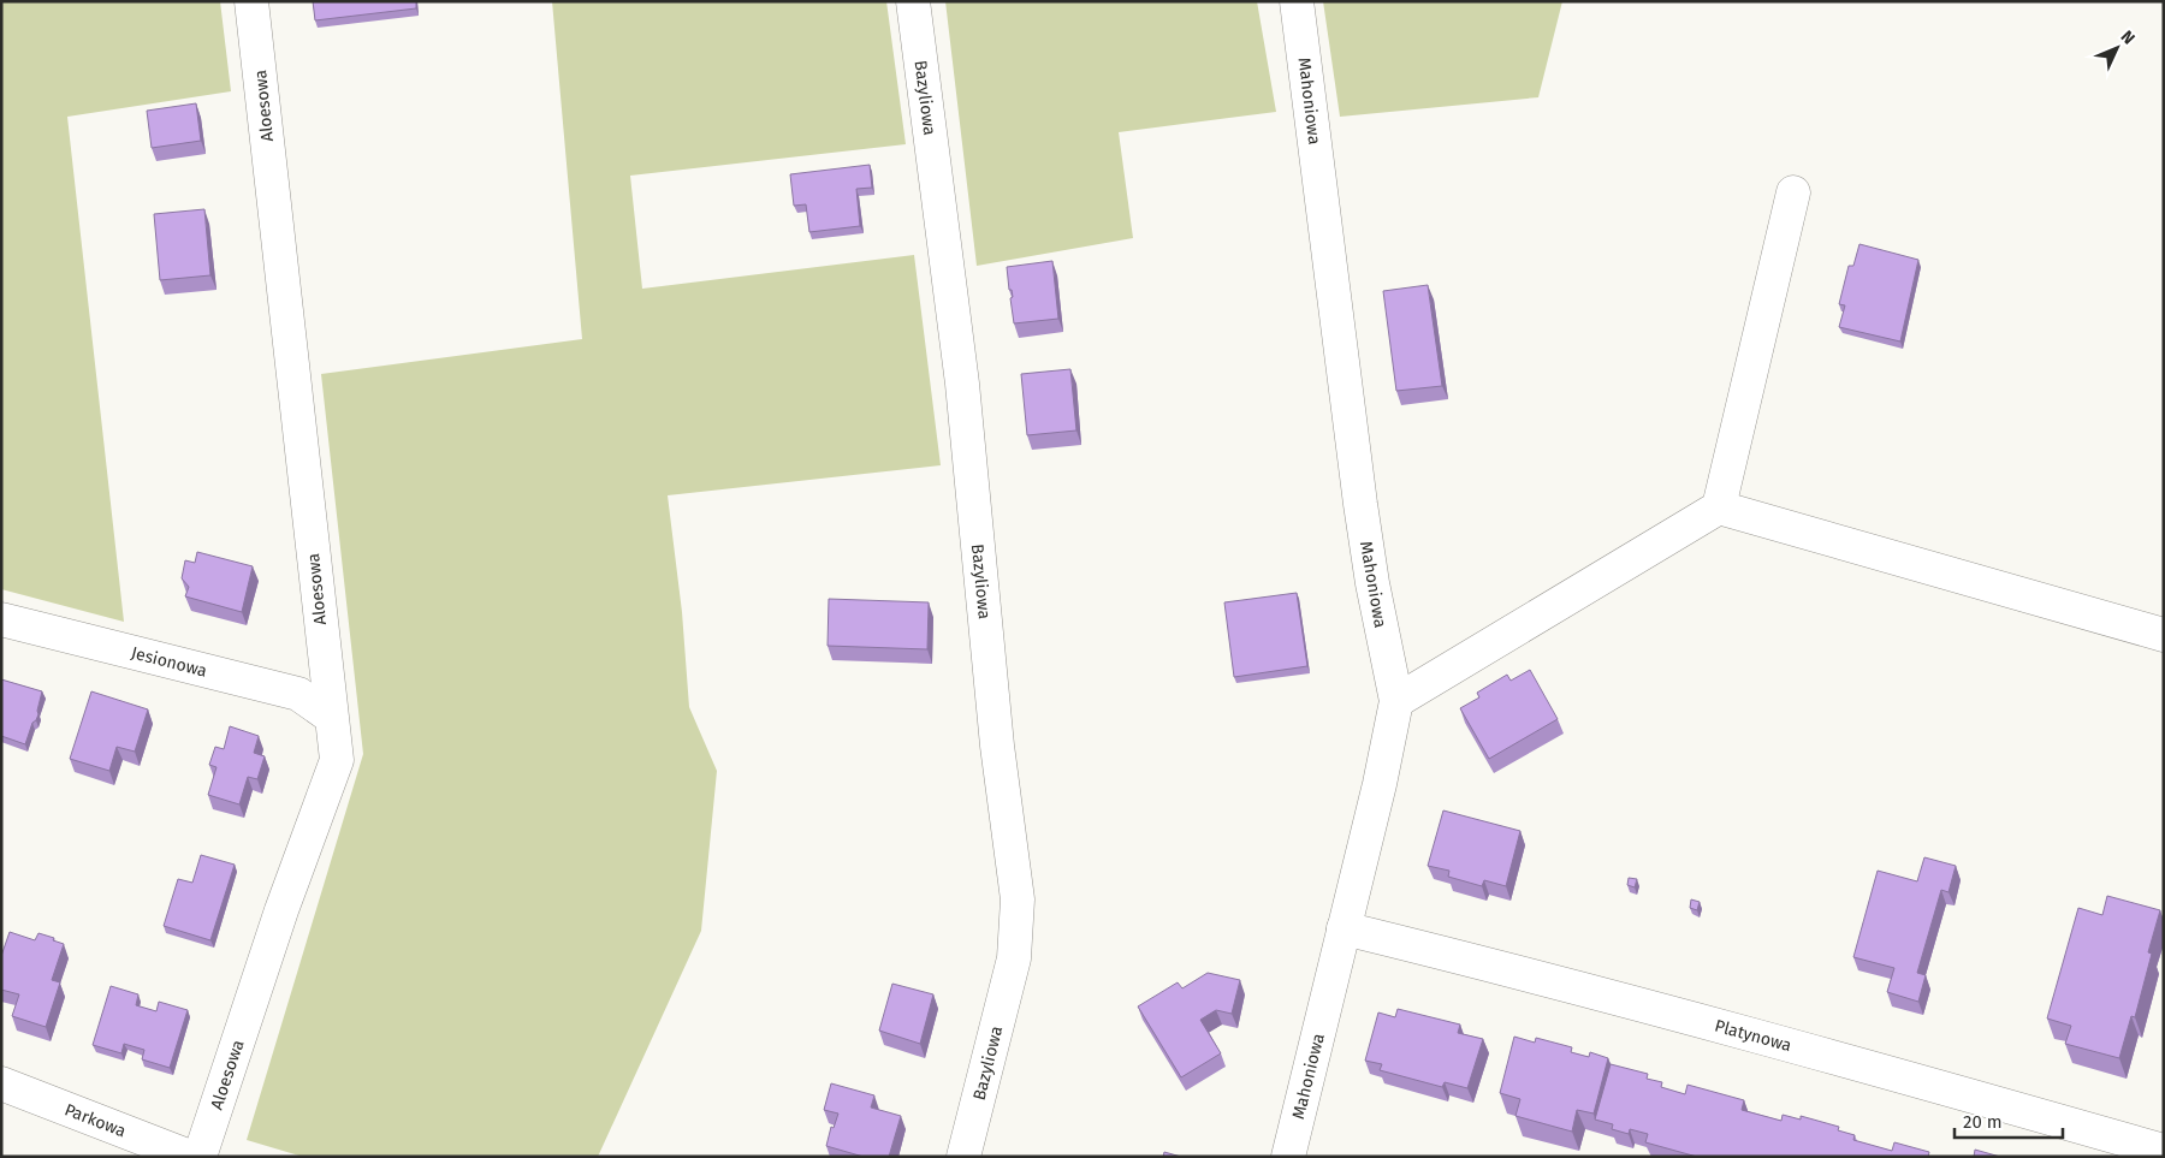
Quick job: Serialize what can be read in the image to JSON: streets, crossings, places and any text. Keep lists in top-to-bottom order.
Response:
{
  "streets": {
    "street": [
      "Bazyliowa",
      "Mahoniowa",
      "Aloesowa",
      "Jesionowa",
      "Platynowa",
      "Parkowa"
    ]
  },
  "crossings": [
    ["Mahoniowa", "Platynowa"],
    ["Aloesowa", "Jesionowa"]
  ],
  "scale_bar": "20 m",
  "north": "top right"
}
